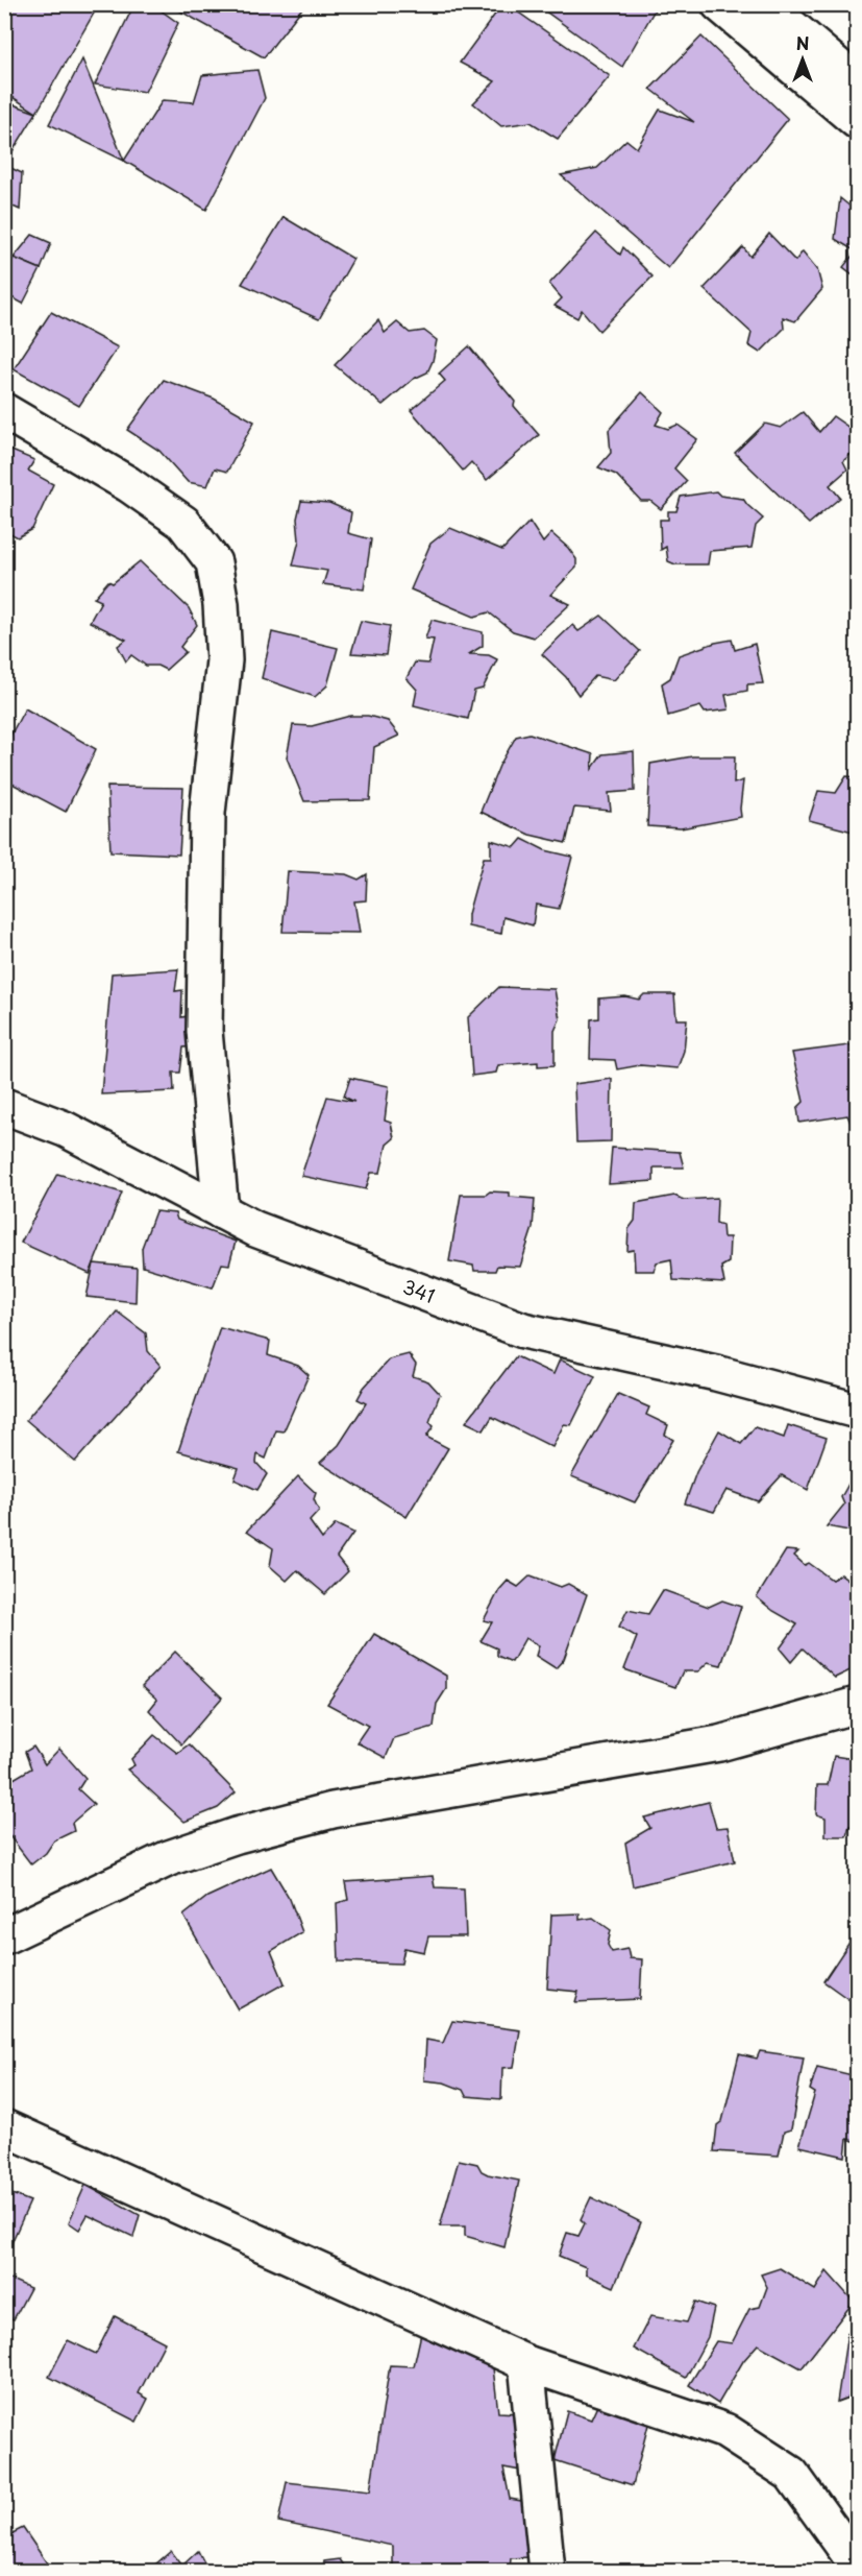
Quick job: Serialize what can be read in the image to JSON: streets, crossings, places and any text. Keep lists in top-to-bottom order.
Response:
{
  "streets": {
    "street": ["341"]
  },
  "north": "top"
}
